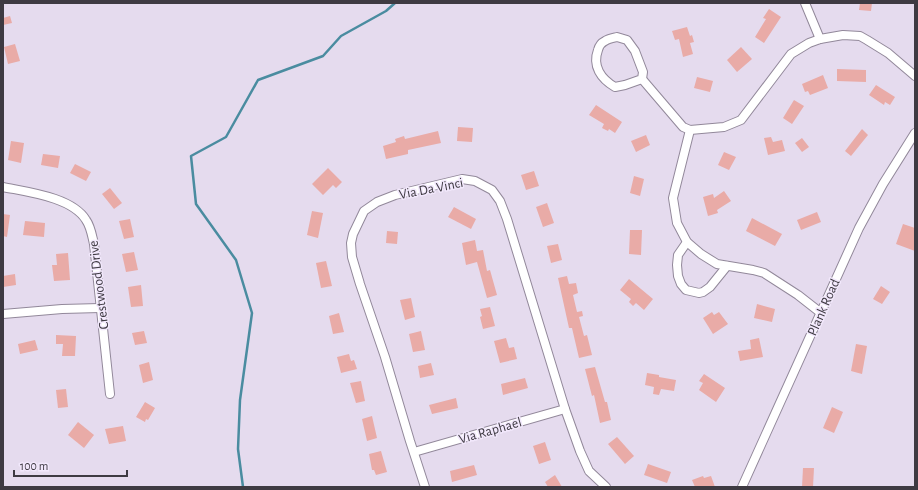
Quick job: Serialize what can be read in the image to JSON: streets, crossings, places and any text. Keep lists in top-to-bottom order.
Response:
{
  "streets": {
    "street": [
      "Via Da Vinci",
      "Crestwood Drive",
      "Plank Road",
      "Via Raphael"
    ]
  },
  "crossings": [
    ["Via Da Vinci", "Via Raphael"]
  ],
  "scale_bar": "100 m"
}
